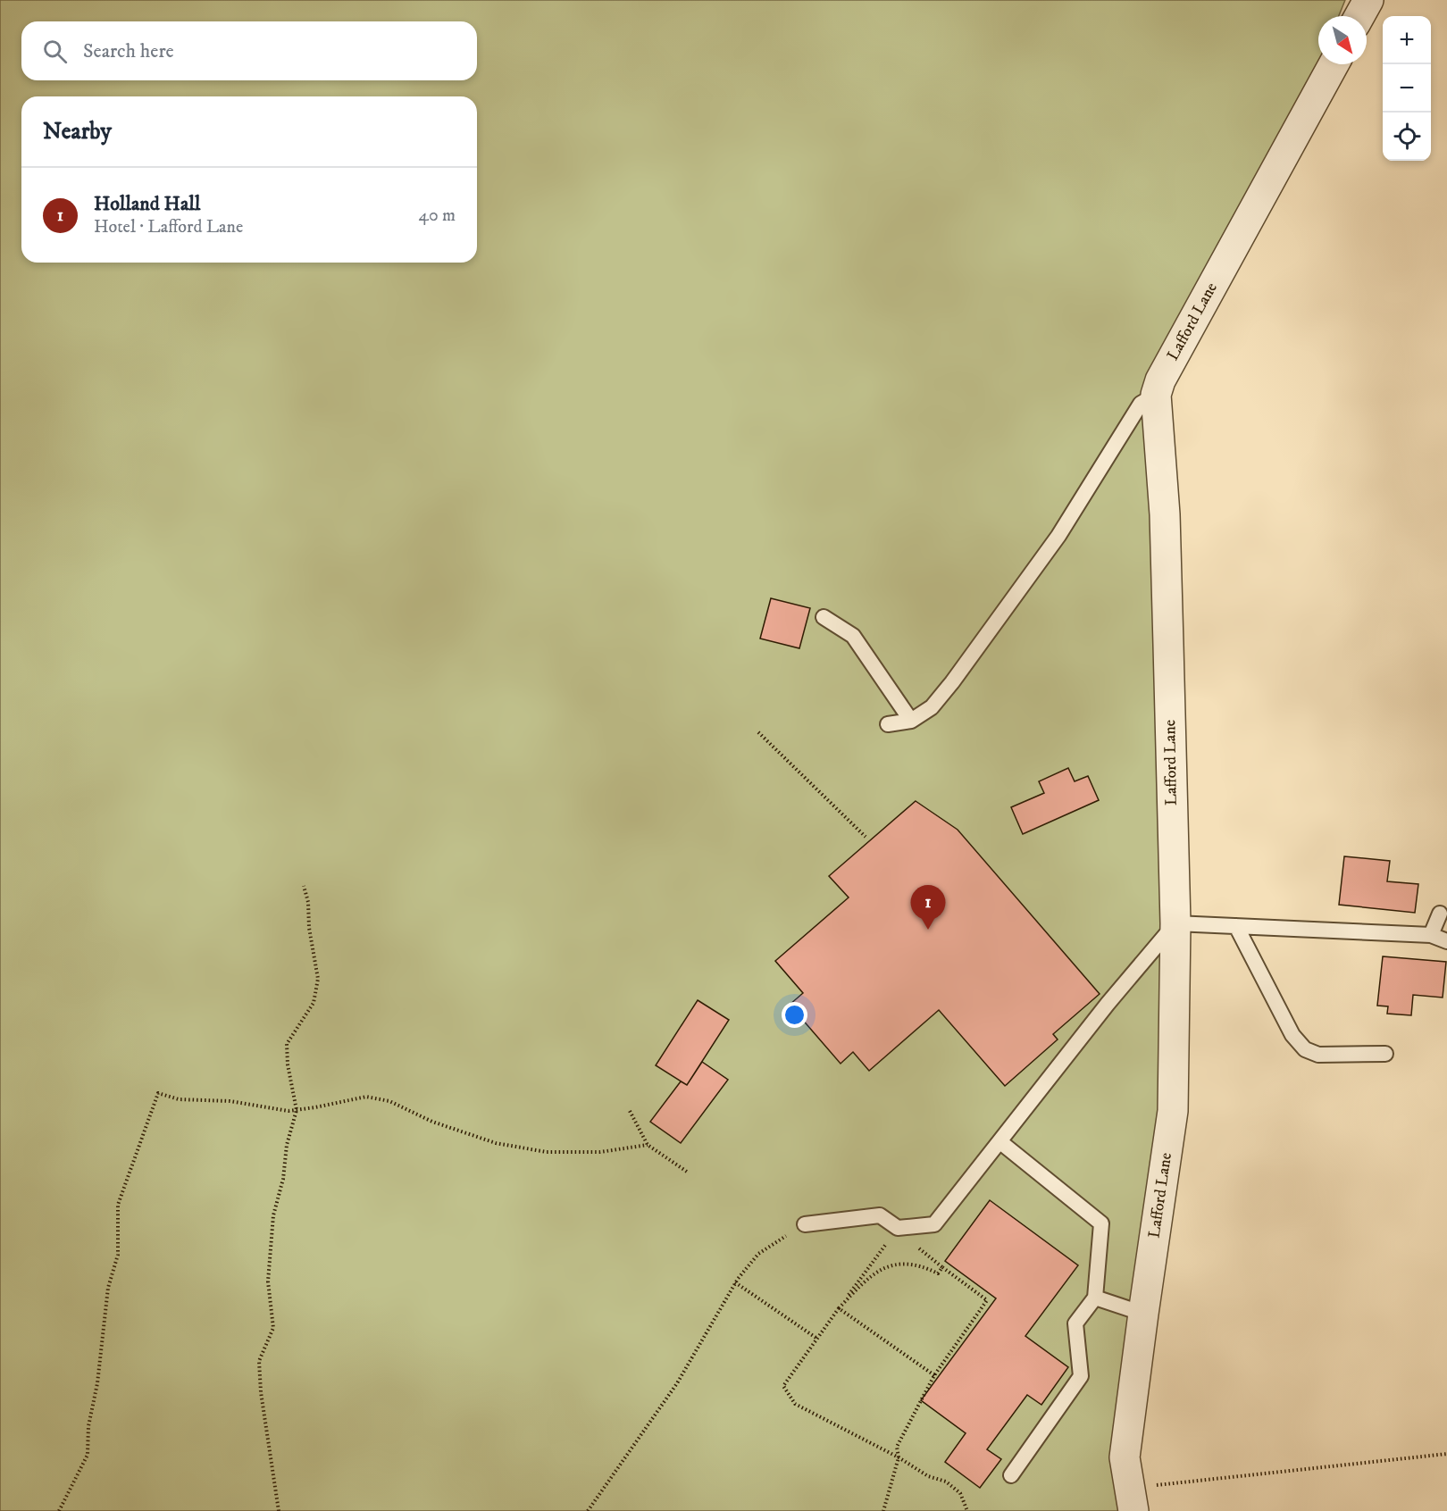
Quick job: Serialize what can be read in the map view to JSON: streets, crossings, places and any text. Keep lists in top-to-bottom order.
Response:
{
  "streets": {
    "street": ["Lafford Lane"]
  },
  "north": "bottom right",
  "page": {
    "map_buttons": ["+", "−"],
    "search": "Search here",
    "heading": "Nearby",
    "list": [
      {
        "mark": "1",
        "name": "Holland Hall",
        "note": "Hotel · Lafford Lane",
        "value": "40 m"
      }
    ],
    "pins": "1"
  }
}
